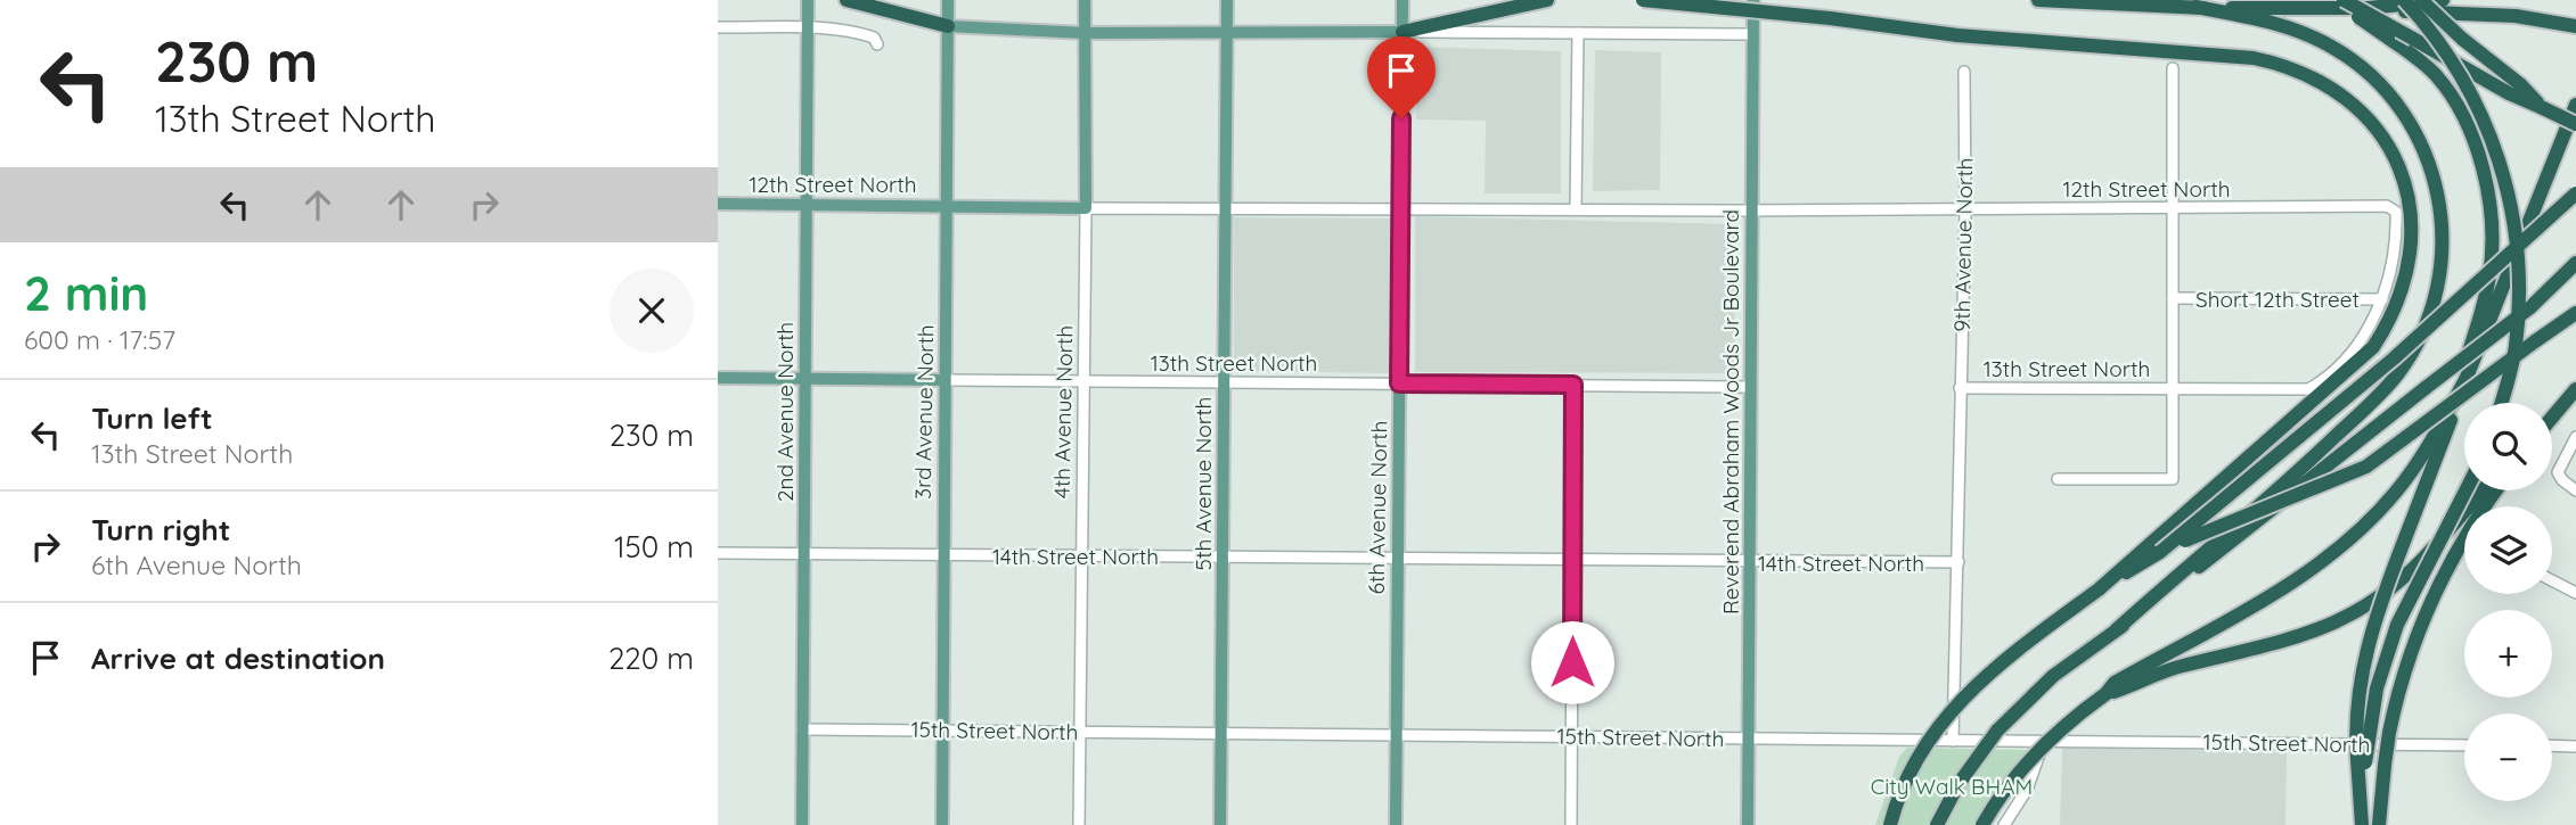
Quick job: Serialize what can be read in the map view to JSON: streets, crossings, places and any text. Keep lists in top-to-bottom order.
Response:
{
  "streets": {
    "main road": [
      "12th Street North",
      "13th Street North",
      "2nd Avenue North",
      "3rd Avenue North",
      "4th Avenue North",
      "Reverend Abraham Woods Jr Boulevard",
      "5th Avenue North",
      "6th Avenue North"
    ],
    "street": [
      "9th Avenue North",
      "Short 12th Street",
      "14th Street North",
      "15th Street North"
    ]
  },
  "crossings": [
    ["12th Street North", "9th Avenue North"],
    ["12th Street North", "13th Street North"],
    ["12th Street North", "2nd Avenue North"],
    ["12th Street North", "3rd Avenue North"],
    ["12th Street North", "4th Avenue North"],
    ["12th Street North", "Reverend Abraham Woods Jr Boulevard"],
    ["12th Street North", "5th Avenue North"],
    ["12th Street North", "6th Avenue North"],
    ["9th Avenue North", "13th Street North"],
    ["9th Avenue North", "14th Street North"],
    ["9th Avenue North", "15th Street North"],
    ["Short 12th Street", "13th Street North"],
    ["13th Street North", "2nd Avenue North"],
    ["13th Street North", "3rd Avenue North"],
    ["13th Street North", "4th Avenue North"],
    ["13th Street North", "Reverend Abraham Woods Jr Boulevard"],
    ["13th Street North", "5th Avenue North"],
    ["13th Street North", "6th Avenue North"],
    ["2nd Avenue North", "14th Street North"],
    ["2nd Avenue North", "15th Street North"],
    ["3rd Avenue North", "14th Street North"],
    ["3rd Avenue North", "15th Street North"],
    ["4th Avenue North", "14th Street North"],
    ["4th Avenue North", "15th Street North"],
    ["Reverend Abraham Woods Jr Boulevard", "14th Street North"],
    ["Reverend Abraham Woods Jr Boulevard", "15th Street North"],
    ["5th Avenue North", "14th Street North"],
    ["5th Avenue North", "15th Street North"],
    ["6th Avenue North", "14th Street North"],
    ["6th Avenue North", "15th Street North"]
  ],
  "parks": ["City Walk BHAM"],
  "page": {
    "turn": ["230 m", "13th Street North"],
    "heading": ["2 min", "600 m · 17:57"],
    "list": [
      {
        "name": "Turn left",
        "note": "13th Street North",
        "value": "230 m"
      },
      {
        "name": "Turn right",
        "note": "6th Avenue North",
        "value": "150 m"
      },
      {
        "name": "Arrive at destination",
        "value": "220 m"
      }
    ],
    "map_buttons": ["+", "−"]
  }
}
